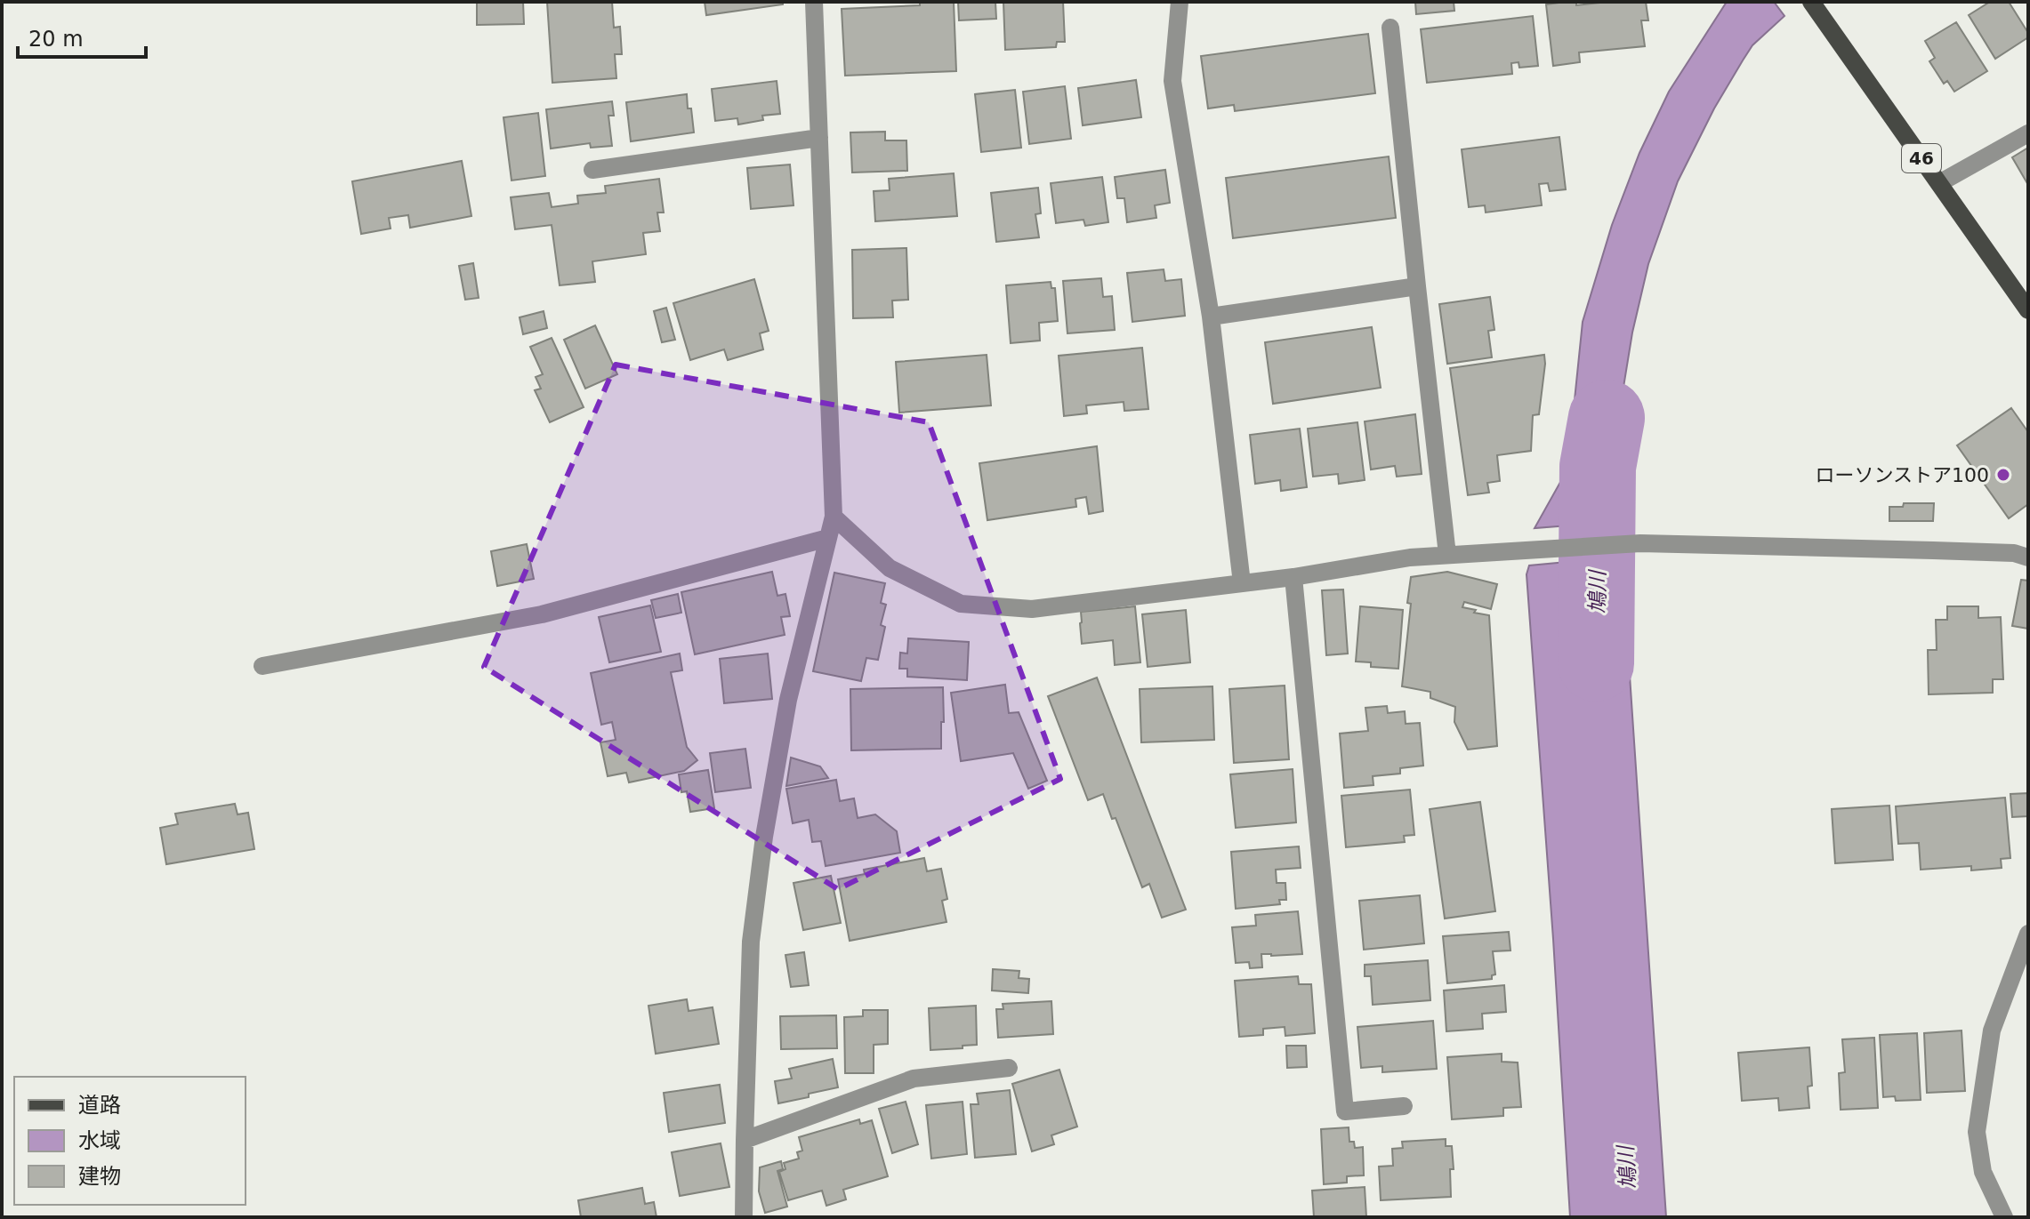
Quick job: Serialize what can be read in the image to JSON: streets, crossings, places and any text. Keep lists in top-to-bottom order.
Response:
{
  "streets": {
    "main road": ["46"]
  },
  "water": ["鳩川"],
  "places": ["ローソンストア100"],
  "legend": ["道路", "水域", "建物"],
  "scale_bar": "20 m"
}
